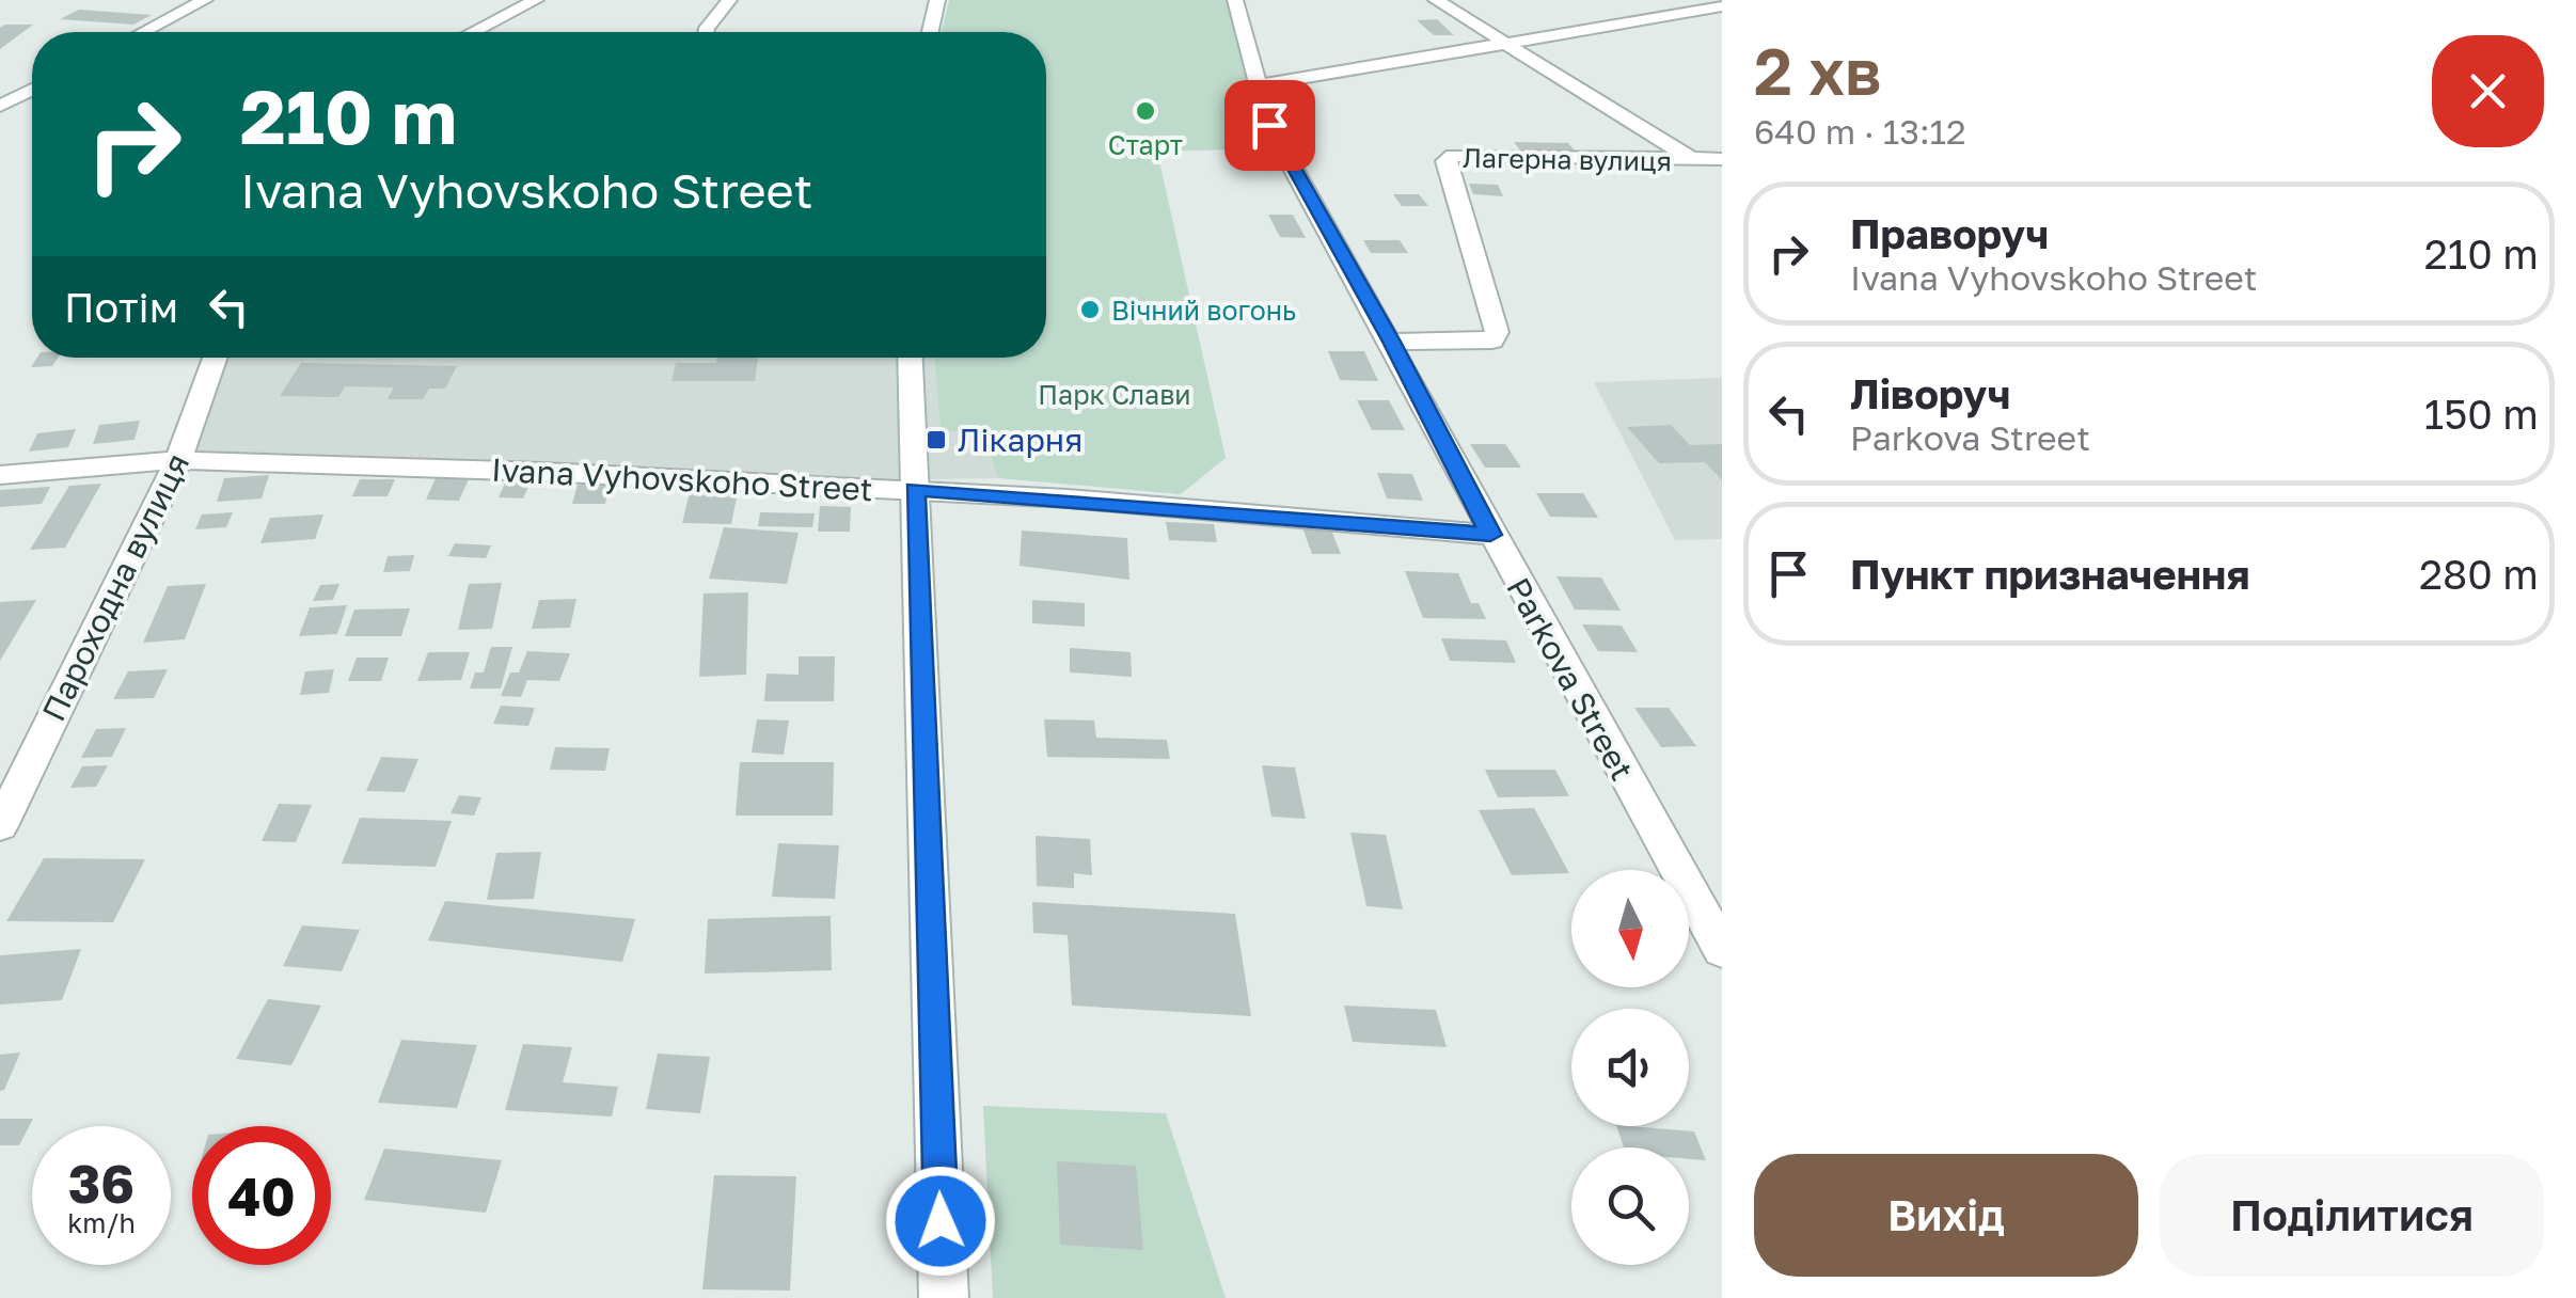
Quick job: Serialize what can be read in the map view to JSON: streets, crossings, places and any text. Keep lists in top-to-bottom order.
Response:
{
  "streets": {
    "street": [
      "Лагерна вулиця",
      "Ivana Vyhovskoho Street",
      "Пароходна вулиця",
      "Parkova Street"
    ]
  },
  "crossings": [
    ["Лагерна вулиця", "Parkova Street"],
    ["Ivana Vyhovskoho Street", "Пароходна вулиця"],
    ["Ivana Vyhovskoho Street", "Parkova Street"]
  ],
  "parks": ["Парк Слави"],
  "places": {
    "other": ["Старт", "Вічний вогонь"],
    "transit": ["Лікарня"]
  },
  "north": "bottom",
  "page": {
    "heading": ["2 хв", "640 m · 13:12"],
    "turn": ["210 m", "Ivana Vyhovskoho Street"],
    "list": [
      {
        "name": "Праворуч",
        "note": "Ivana Vyhovskoho Street",
        "value": "210 m"
      },
      {
        "name": "Ліворуч",
        "note": "Parkova Street",
        "value": "150 m"
      },
      {
        "name": "Пункт призначення",
        "value": "280 m"
      }
    ],
    "then": "Потім",
    "speed": "36 km/h",
    "limit": "40",
    "buttons": ["Вихід", "Поділитися"]
  }
}
